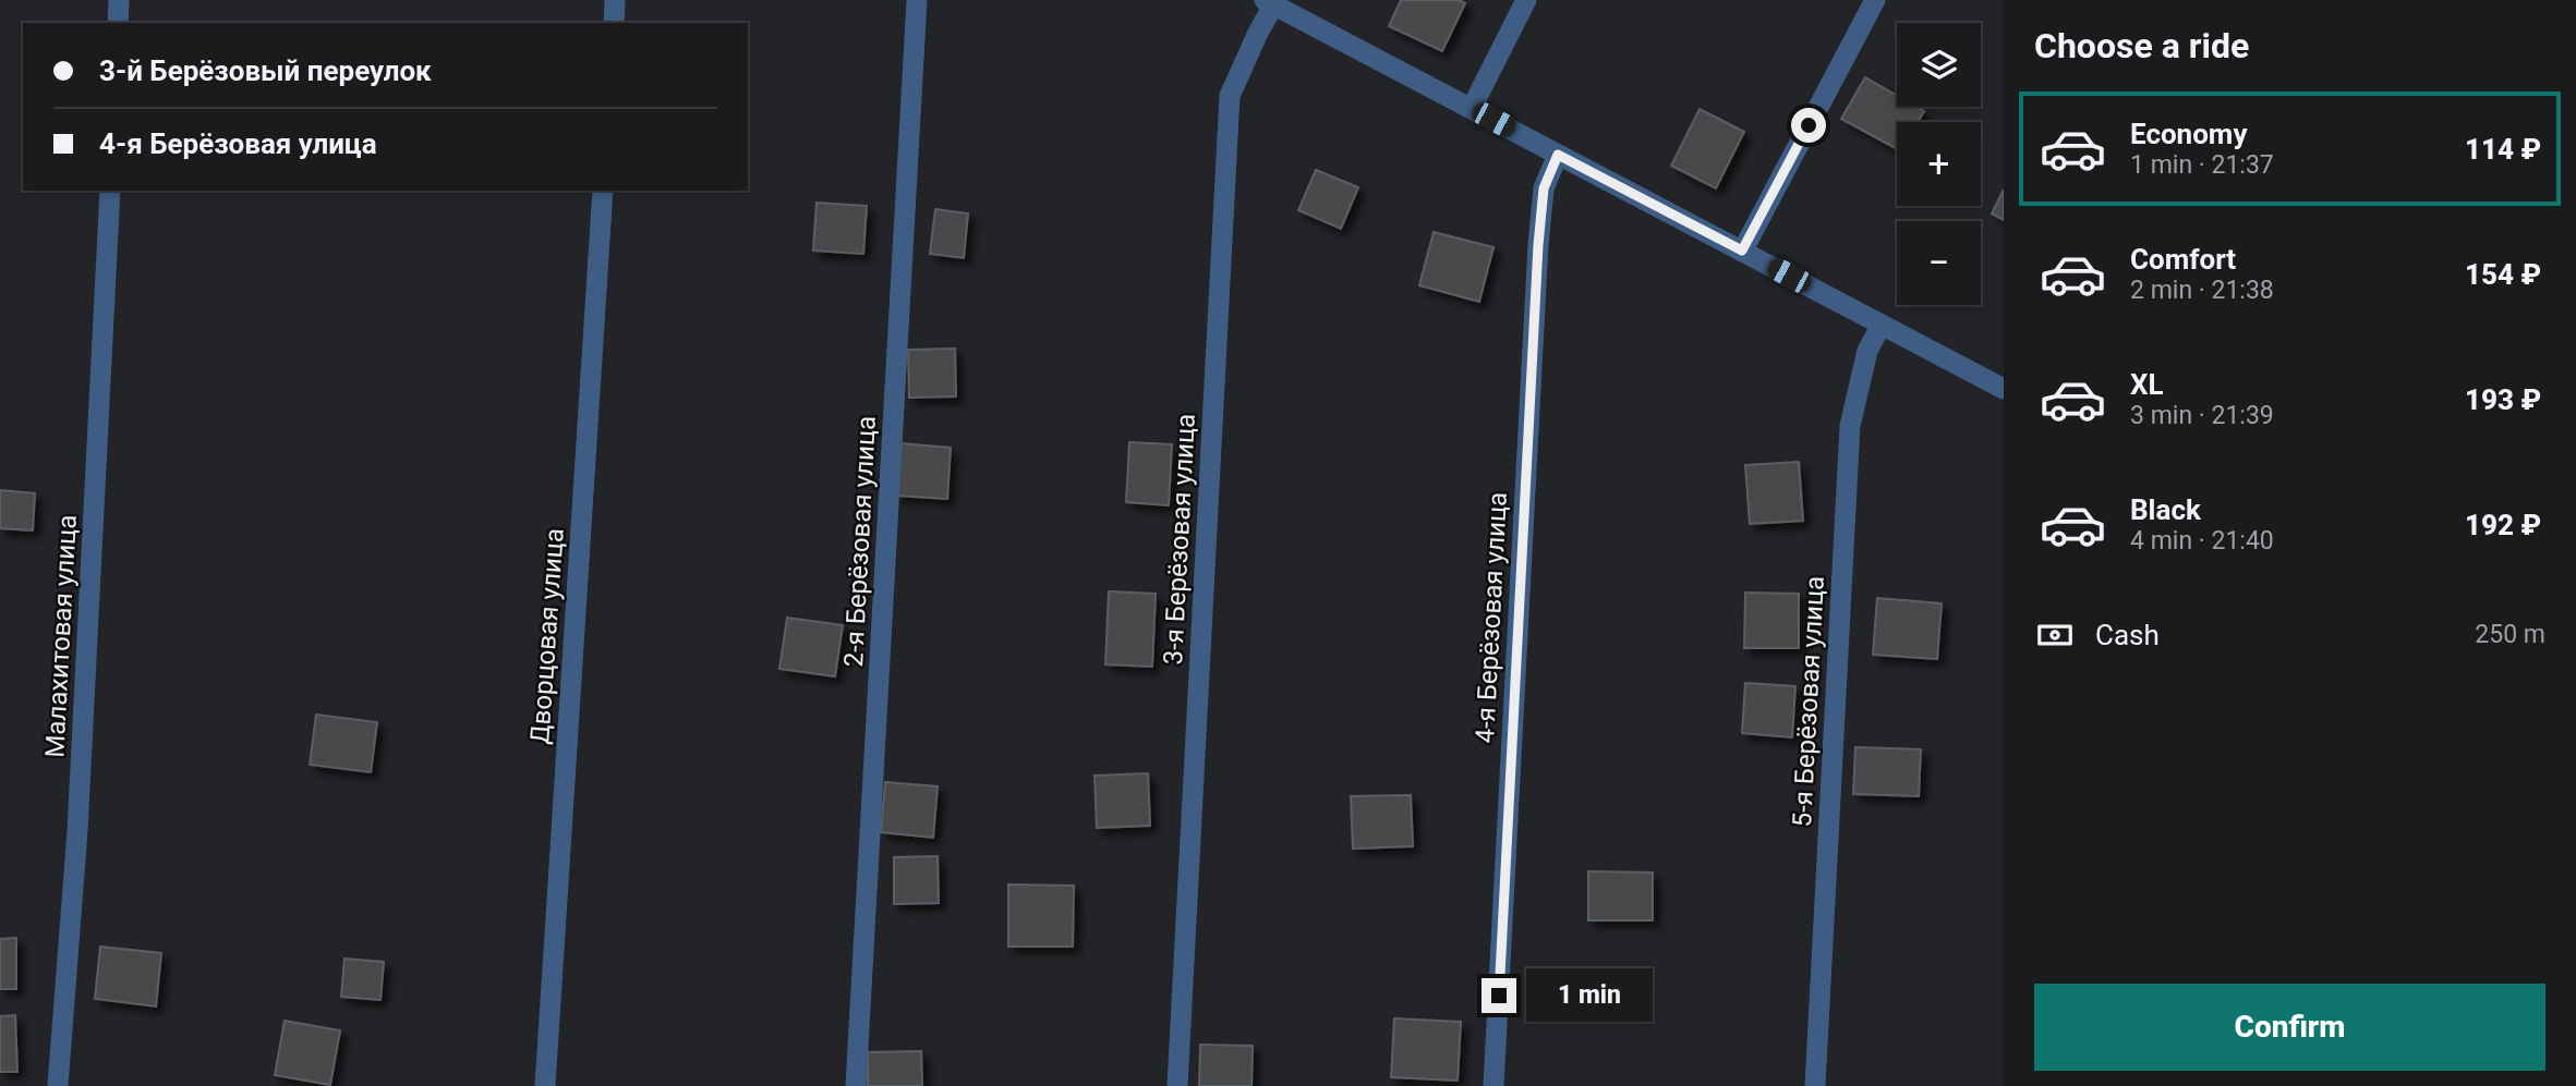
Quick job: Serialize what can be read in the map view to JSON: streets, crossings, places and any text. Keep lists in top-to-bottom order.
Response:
{
  "streets": {
    "street": [
      "3-я Берёзовая улица",
      "2-я Берёзовая улица",
      "4-я Берёзовая улица",
      "Малахитовая улица",
      "Дворцовая улица",
      "5-я Берёзовая улица"
    ]
  },
  "page": {
    "heading": "Choose a ride",
    "map_buttons": ["+", "−"],
    "banner": ["3-й Берёзовый переулок", "4-я Берёзовая улица"],
    "list": [
      {
        "name": "Economy",
        "note": "1 min · 21:37",
        "value": "114 ₽"
      },
      {
        "name": "Comfort",
        "note": "2 min · 21:38",
        "value": "154 ₽"
      },
      {
        "name": "XL",
        "note": "3 min · 21:39",
        "value": "193 ₽"
      },
      {
        "name": "Black",
        "note": "4 min · 21:40",
        "value": "192 ₽"
      }
    ],
    "pay": ["Cash", "250 m"],
    "bubble": "1 min",
    "buttons": "Confirm"
  }
}
